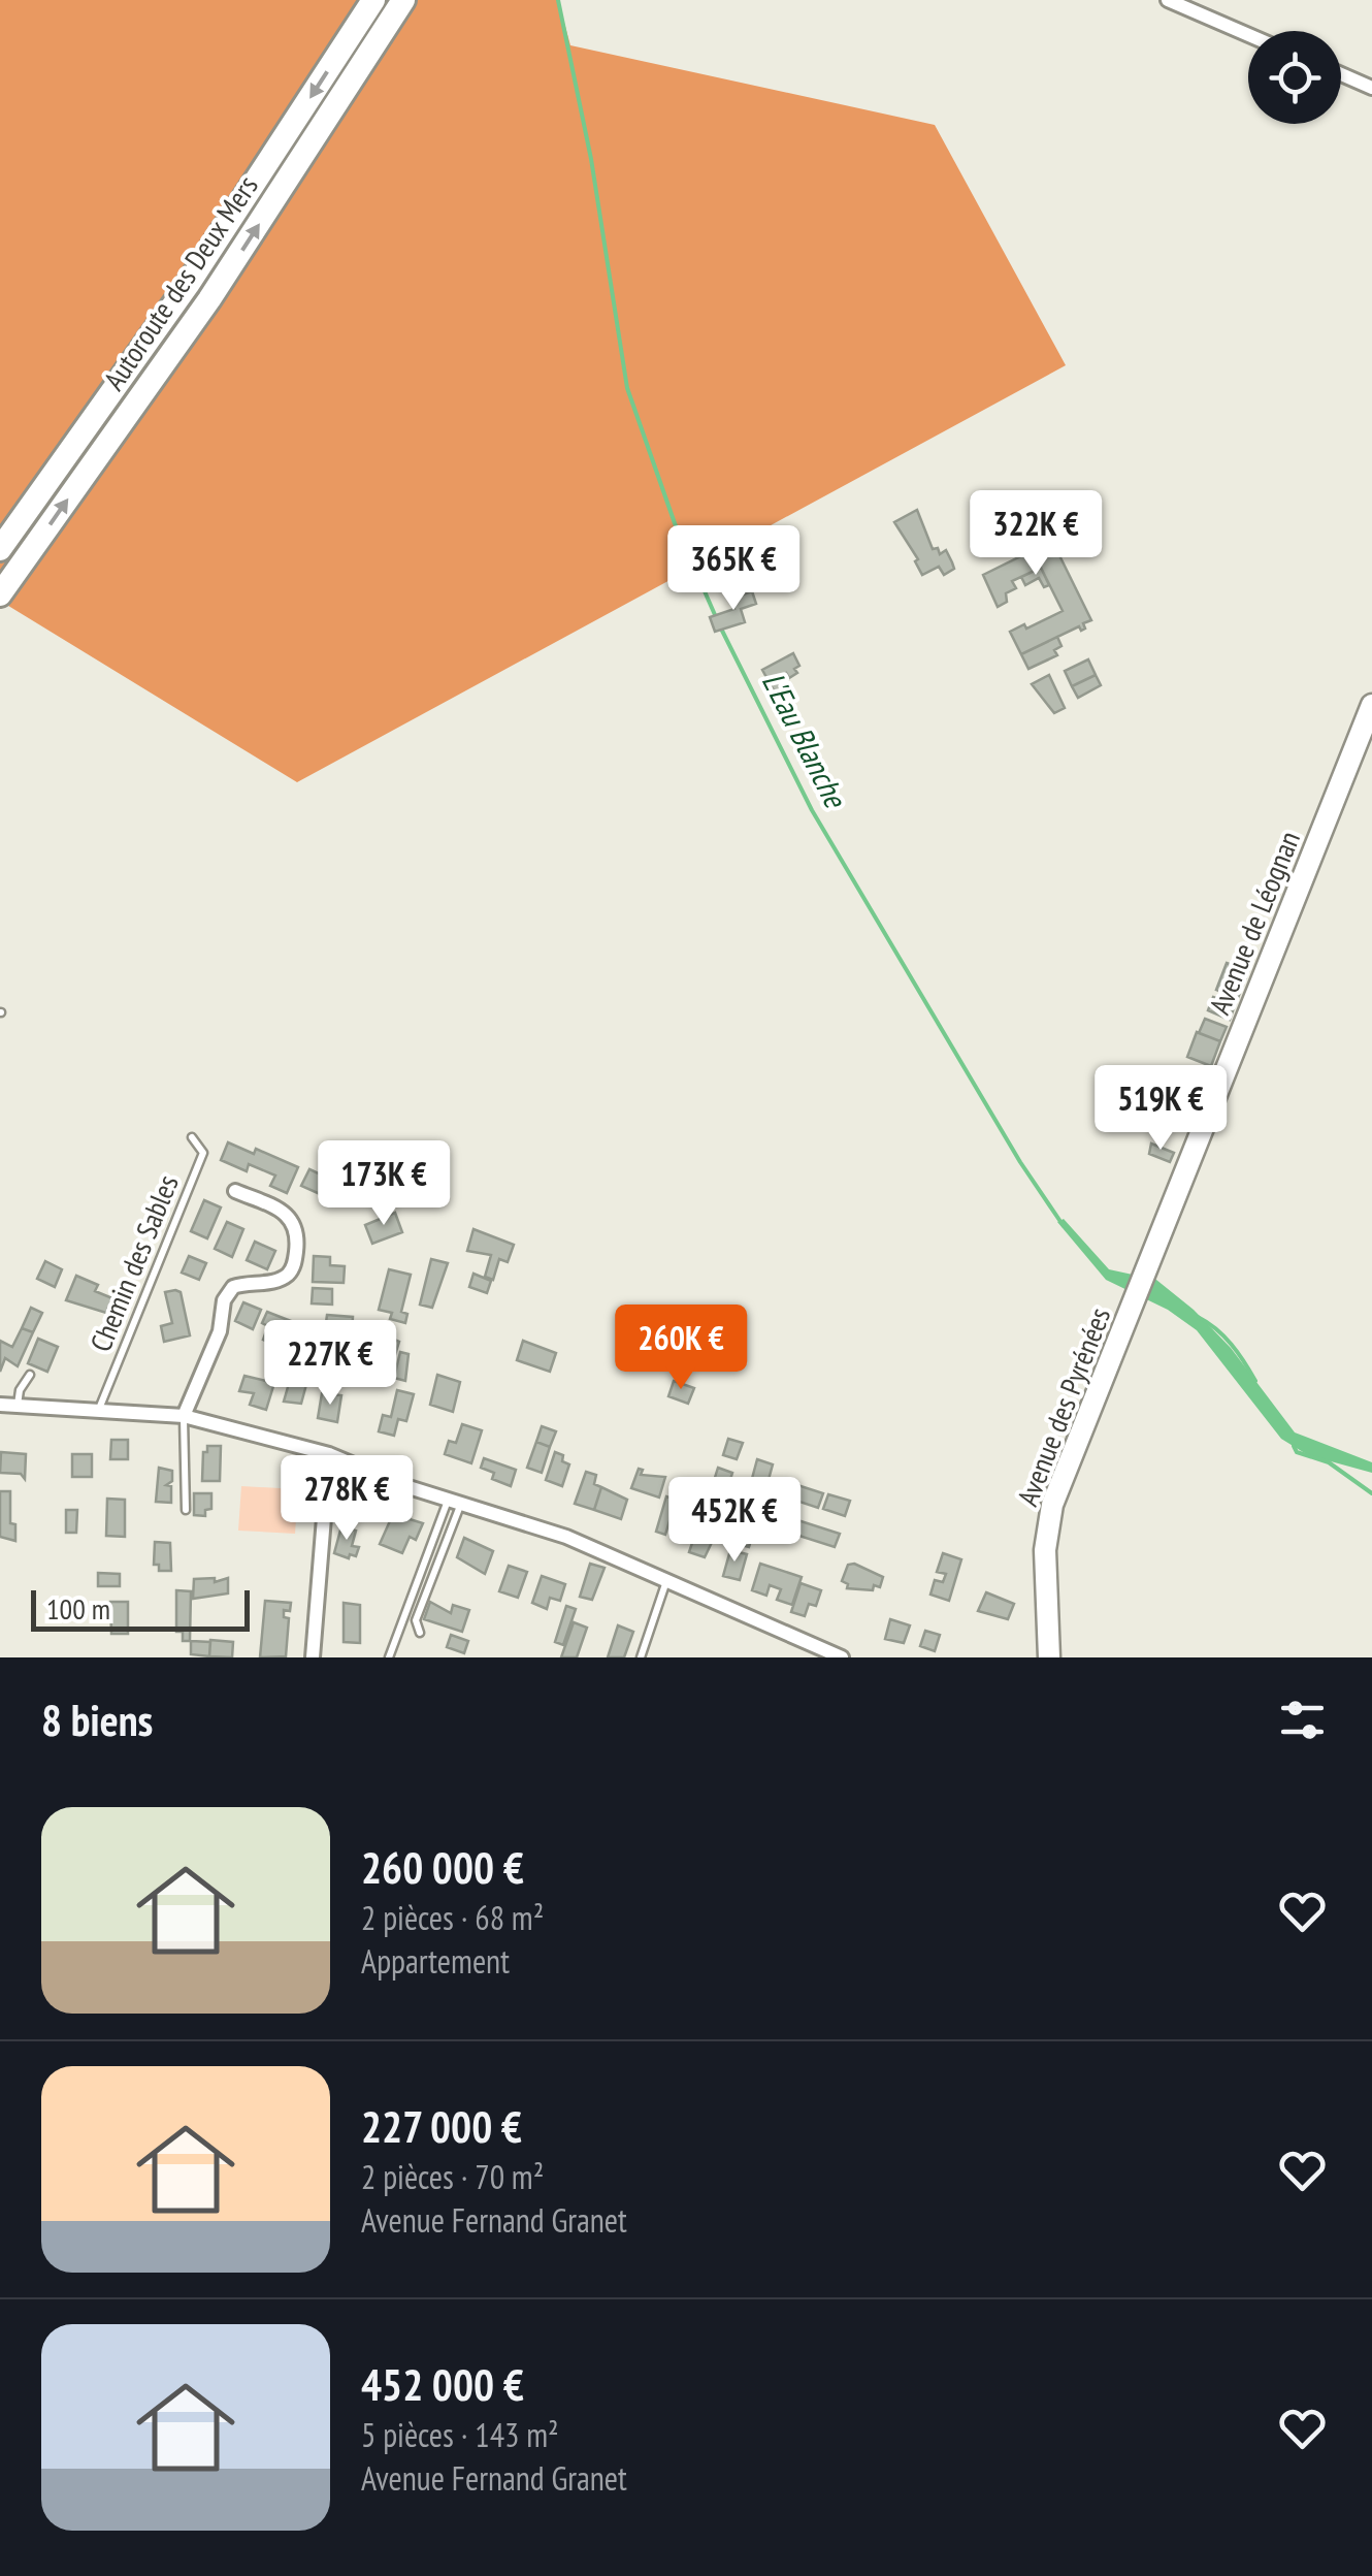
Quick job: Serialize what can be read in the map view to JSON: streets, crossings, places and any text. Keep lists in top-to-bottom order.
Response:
{
  "streets": {
    "highway": ["Autoroute des Deux Mers"],
    "main road": ["Avenue de Léognan", "Avenue des Pyrénées"],
    "lane": ["Chemin des Sables"]
  },
  "crossings": [
    ["Avenue de Léognan", "Avenue des Pyrénées"]
  ],
  "water": ["L'Eau Blanche"],
  "scale_bar": "100 m",
  "page": {
    "price": [
      "322K €",
      "365K €",
      "519K €",
      "173K €",
      "260K €",
      "227K €",
      "278K €",
      "452K €"
    ],
    "scale": "100 m",
    "heading": "8 biens",
    "list": [
      {
        "name": "260 000 €",
        "note": "2 pièces · 68 m² · Appartement"
      },
      {
        "name": "227 000 €",
        "note": "2 pièces · 70 m² · Avenue Fernand Granet"
      },
      {
        "name": "452 000 €",
        "note": "5 pièces · 143 m² · Avenue Fernand Granet"
      }
    ]
  }
}
